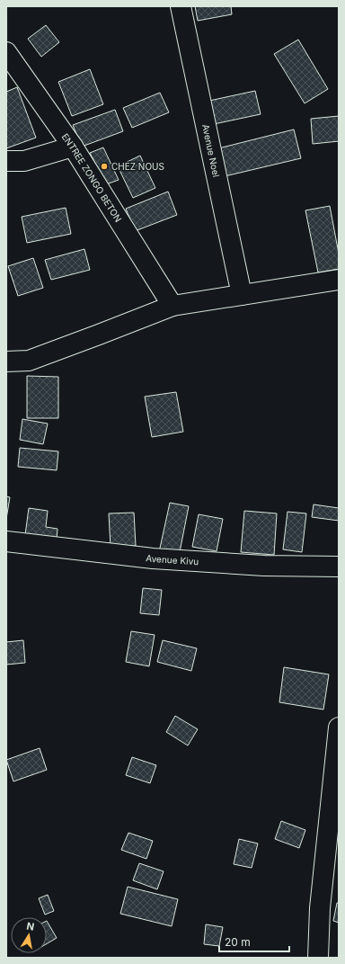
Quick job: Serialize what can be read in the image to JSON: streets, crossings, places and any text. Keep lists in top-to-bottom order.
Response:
{
  "streets": {
    "street": ["Avenue Noel", "ENTREE ZONGO BETON", "Avenue Kivu"]
  },
  "places": ["CHEZ NOUS"],
  "scale_bar": "20 m",
  "north": "top"
}
